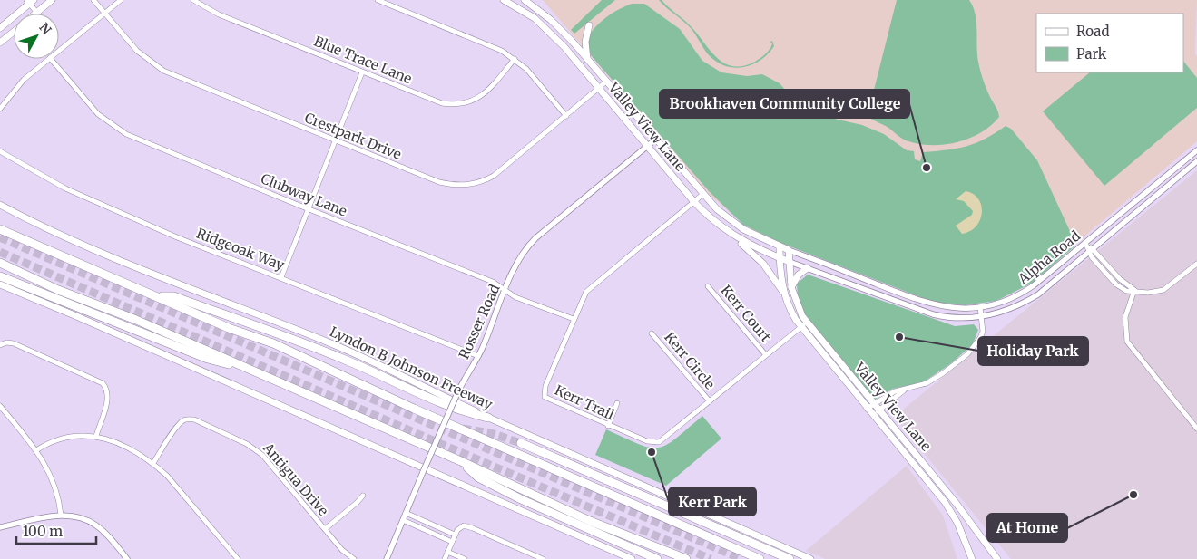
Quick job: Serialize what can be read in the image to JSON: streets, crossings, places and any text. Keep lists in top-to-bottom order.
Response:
{
  "streets": {
    "main road": ["Valley View Lane", "Lyndon B Johnson Freeway"],
    "street": [
      "Blue Trace Lane",
      "Crestpark Drive",
      "Clubway Lane",
      "Ridgeoak Way",
      "Alpha Road",
      "Kerr Court",
      "Rosser Road",
      "Kerr Circle",
      "Kerr Trail",
      "Antigua Drive"
    ]
  },
  "crossings": [
    ["Valley View Lane", "Crestpark Drive"],
    ["Valley View Lane", "Alpha Road"],
    ["Valley View Lane", "Rosser Road"],
    ["Valley View Lane", "Kerr Trail"],
    ["Clubway Lane", "Rosser Road"],
    ["Clubway Lane", "Kerr Trail"],
    ["Ridgeoak Way", "Rosser Road"],
    ["Kerr Court", "Kerr Trail"],
    ["Kerr Circle", "Kerr Trail"]
  ],
  "places": [
    "Brookhaven Community College",
    "Holiday Park",
    "Kerr Park",
    "At Home"
  ],
  "legend": ["Road", "Park"],
  "scale_bar": "100 m",
  "north": "top right"
}
